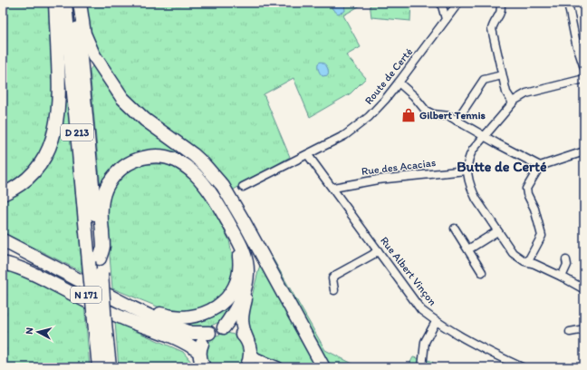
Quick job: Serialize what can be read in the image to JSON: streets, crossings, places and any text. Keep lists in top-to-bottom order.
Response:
{
  "streets": {
    "highway": ["D 213", "N 171"],
    "street": ["Route de Certé", "Rue des Acacias", "Rue Albert Vinçon"]
  },
  "crossings": [
    ["Route de Certé", "Rue Albert Vinçon"],
    ["Rue des Acacias", "Rue Albert Vinçon"]
  ],
  "districts": ["Butte de Certé"],
  "places": {
    "shop": ["Gilbert Tennis"]
  },
  "north": "left"
}
